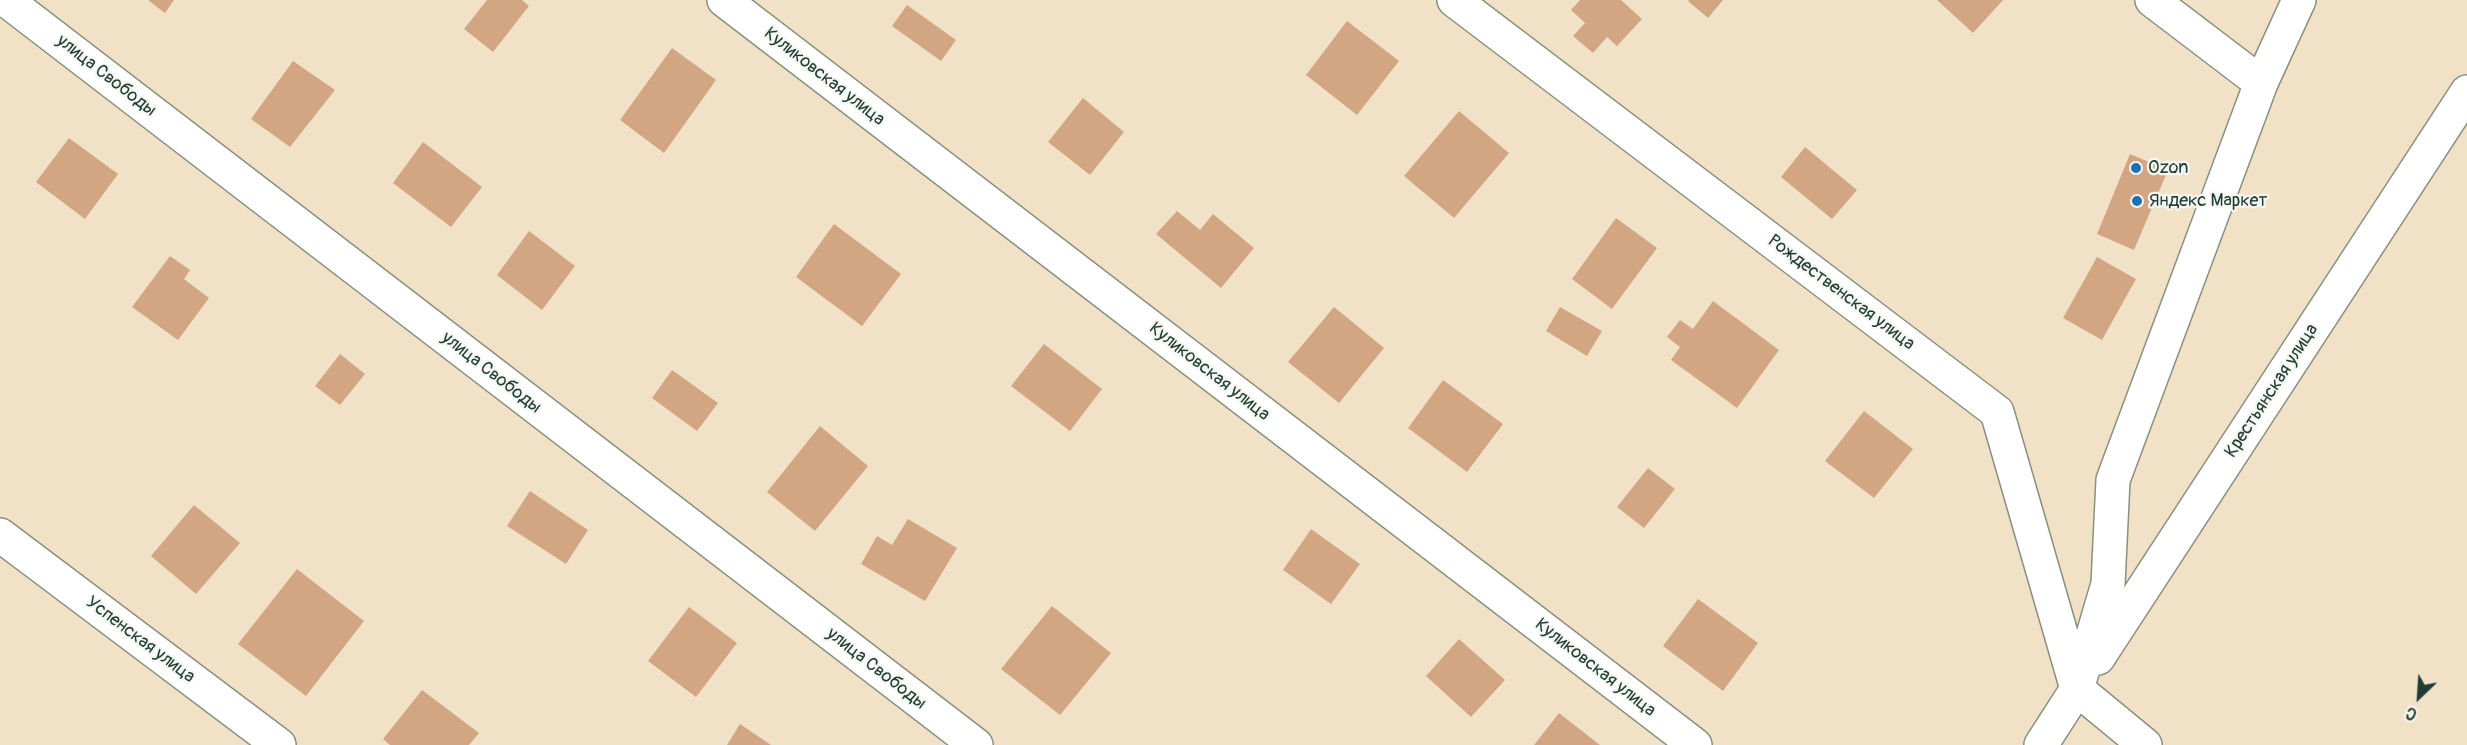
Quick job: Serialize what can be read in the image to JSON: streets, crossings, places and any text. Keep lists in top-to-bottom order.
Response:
{
  "streets": {
    "street": [
      "улица Свободы",
      "Куликовская улица",
      "Рождественская улица",
      "Крестьянская улица",
      "Успенская улица"
    ]
  },
  "crossings": [
    ["Рождественская улица", "Крестьянская улица"]
  ],
  "places": ["Ozon", "Яндекс Маркет"],
  "north": "bottom left"
}
